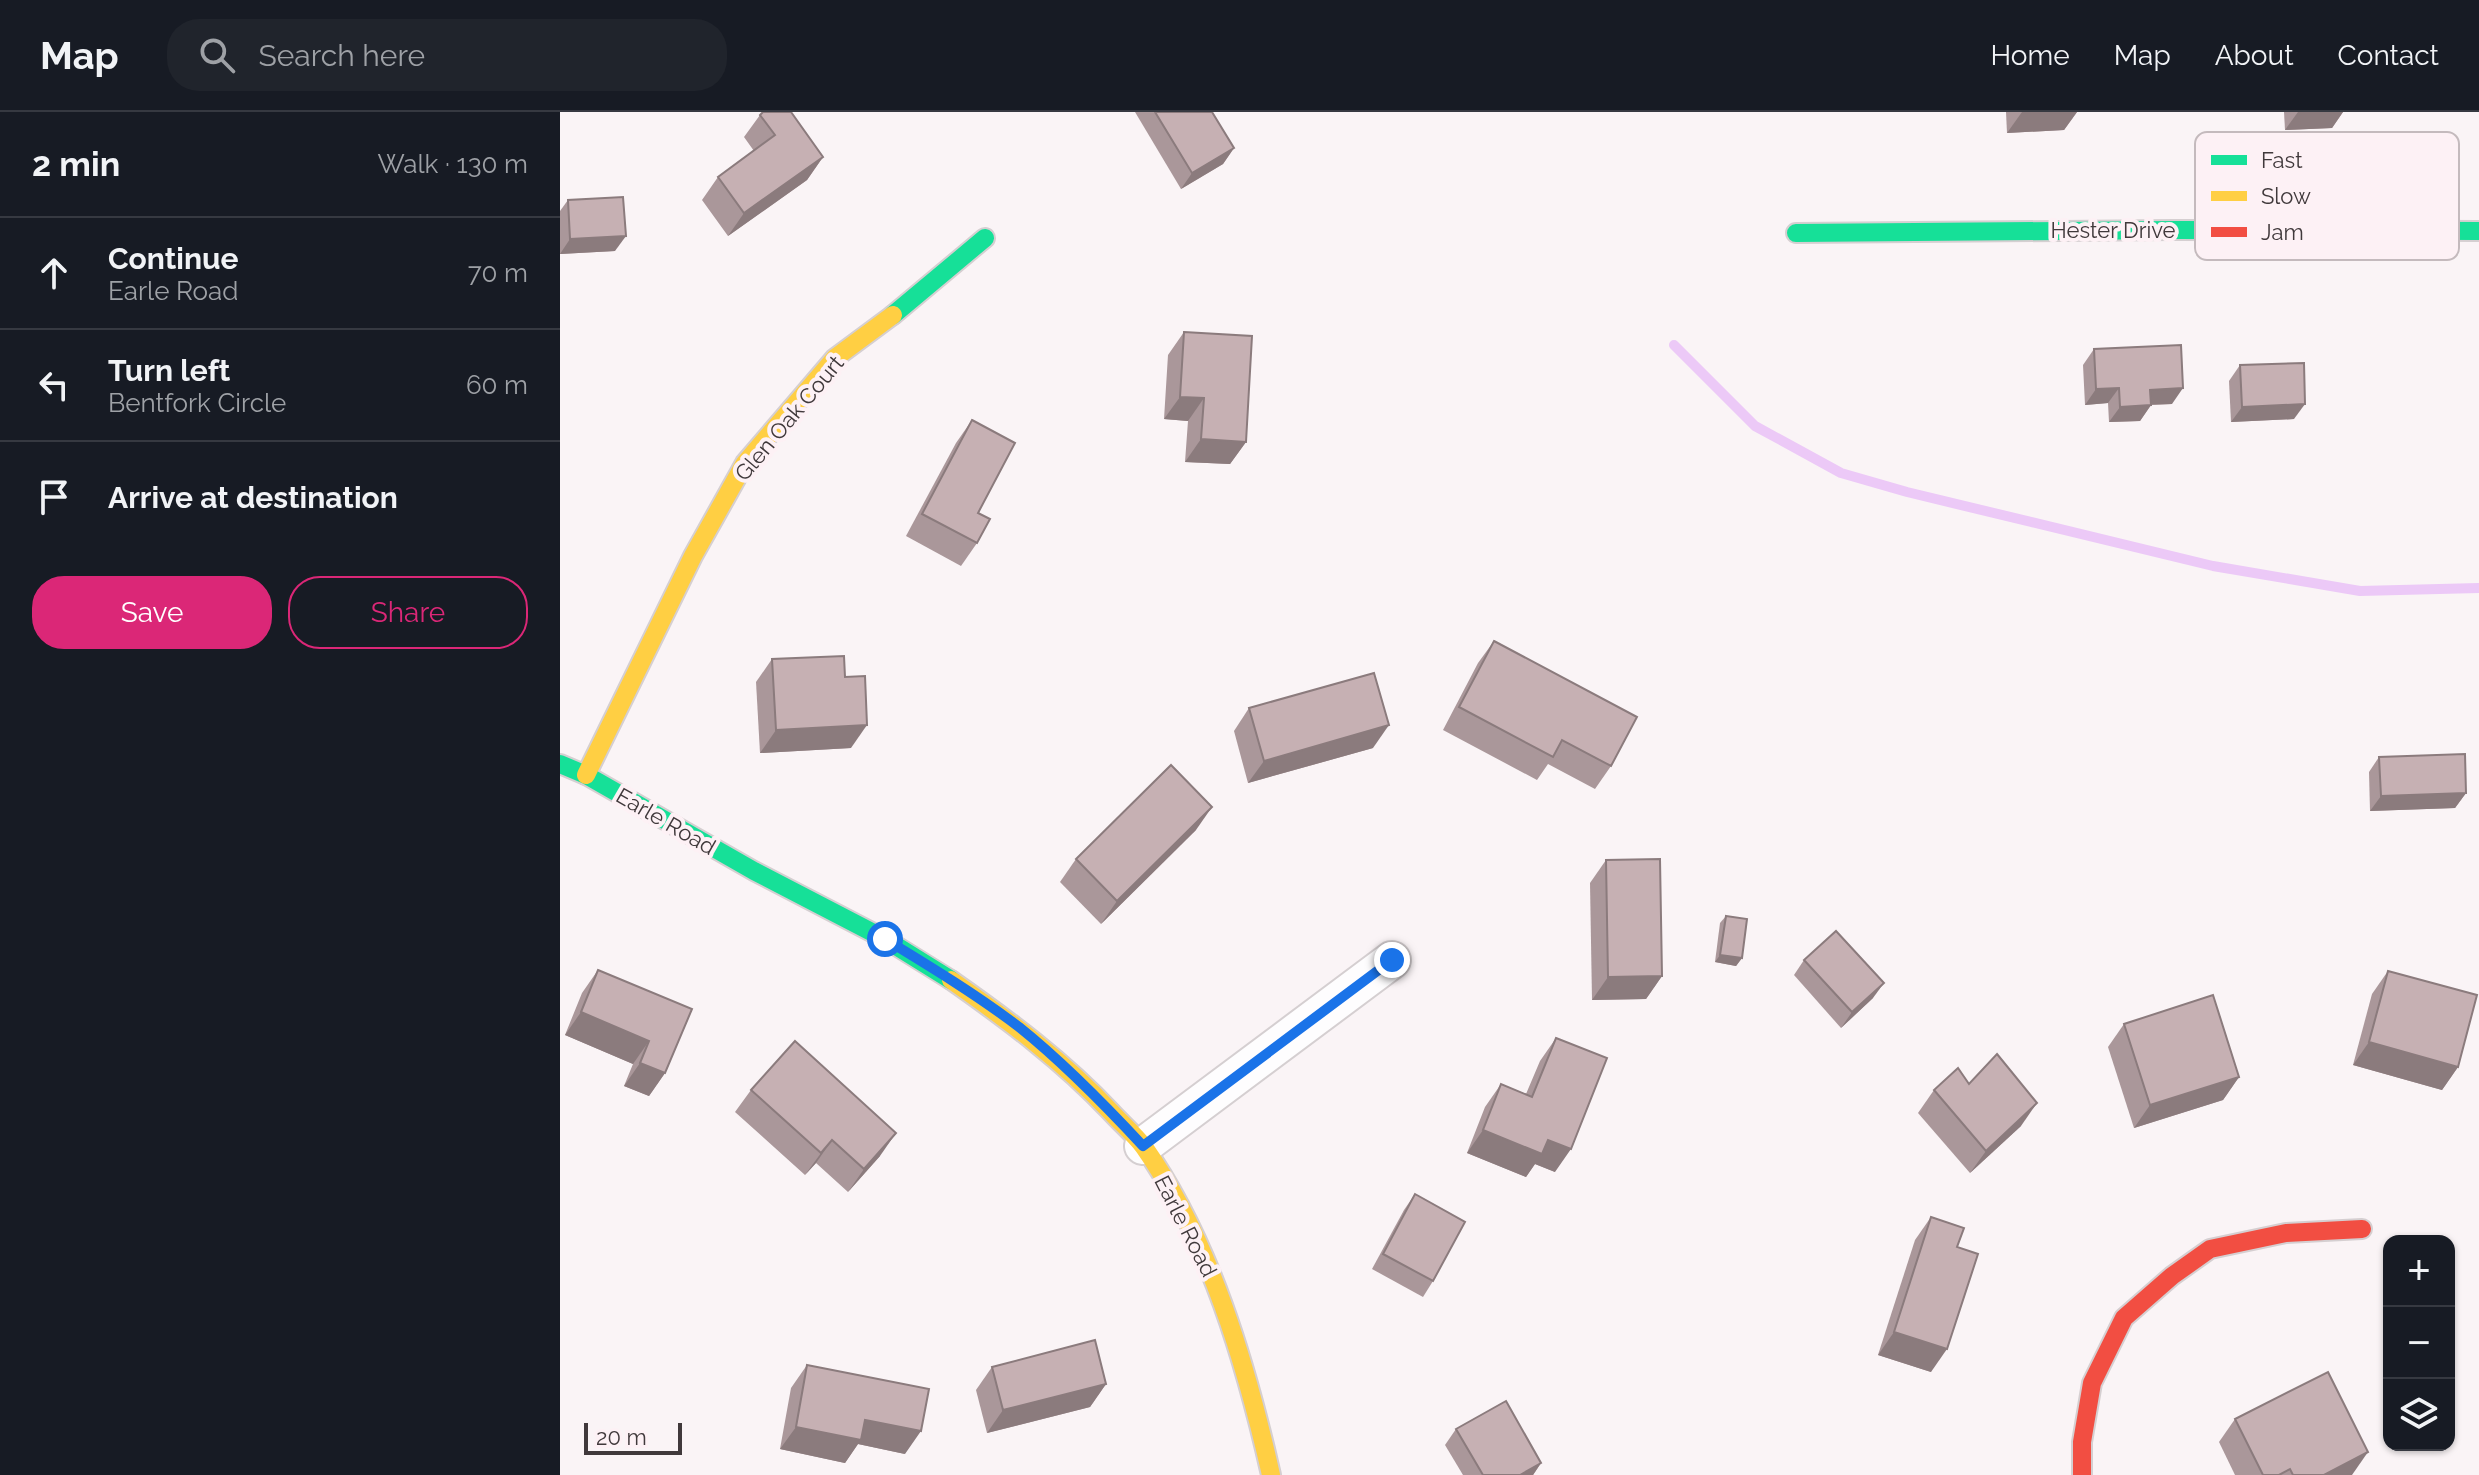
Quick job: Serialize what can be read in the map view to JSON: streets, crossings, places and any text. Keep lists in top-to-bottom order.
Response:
{
  "streets": {
    "street": ["Hester Drive", "Glen Oak Court", "Earle Road"]
  },
  "crossings": [
    ["Glen Oak Court", "Earle Road"]
  ],
  "legend": ["Fast", "Slow", "Jam"],
  "scale_bar": "20 m",
  "page": {
    "header": "Map",
    "search": "Search here",
    "nav": [
      "Home",
      "Map",
      "About",
      "Contact"
    ],
    "heading": ["2 min", "Walk · 130 m"],
    "list": [
      ["Continue", "Earle Road", "70 m"],
      ["Turn left", "Bentfork Circle", "60 m"],
      "Arrive at destination"
    ],
    "buttons": ["Save", "Share"],
    "map_buttons": ["+", "−"],
    "scale": "20 m"
  }
}
